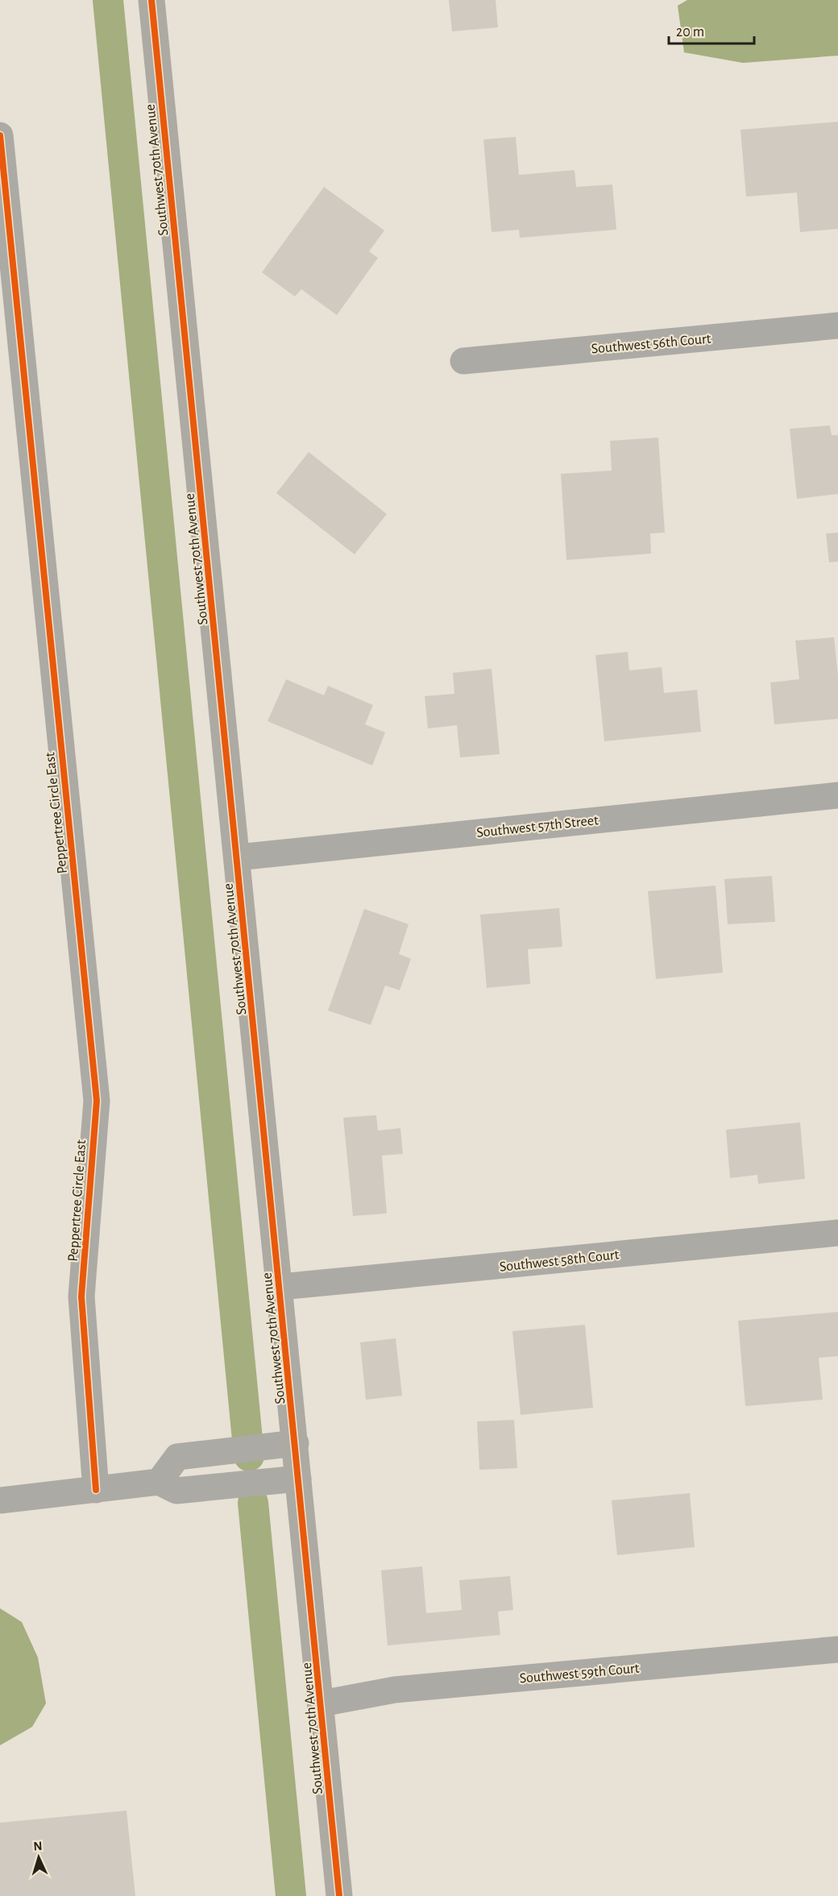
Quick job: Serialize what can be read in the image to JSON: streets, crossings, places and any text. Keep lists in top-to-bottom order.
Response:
{
  "streets": {
    "street": [
      "Southwest 70th Avenue",
      "Southwest 56th Court",
      "Peppertree Circle East",
      "Southwest 57th Street",
      "Southwest 58th Court",
      "Southwest 59th Court"
    ]
  },
  "crossings": [
    ["Southwest 70th Avenue", "Southwest 57th Street"],
    ["Southwest 70th Avenue", "Southwest 58th Court"],
    ["Southwest 70th Avenue", "Southwest 59th Court"]
  ],
  "scale_bar": "20 m",
  "north": "top"
}
